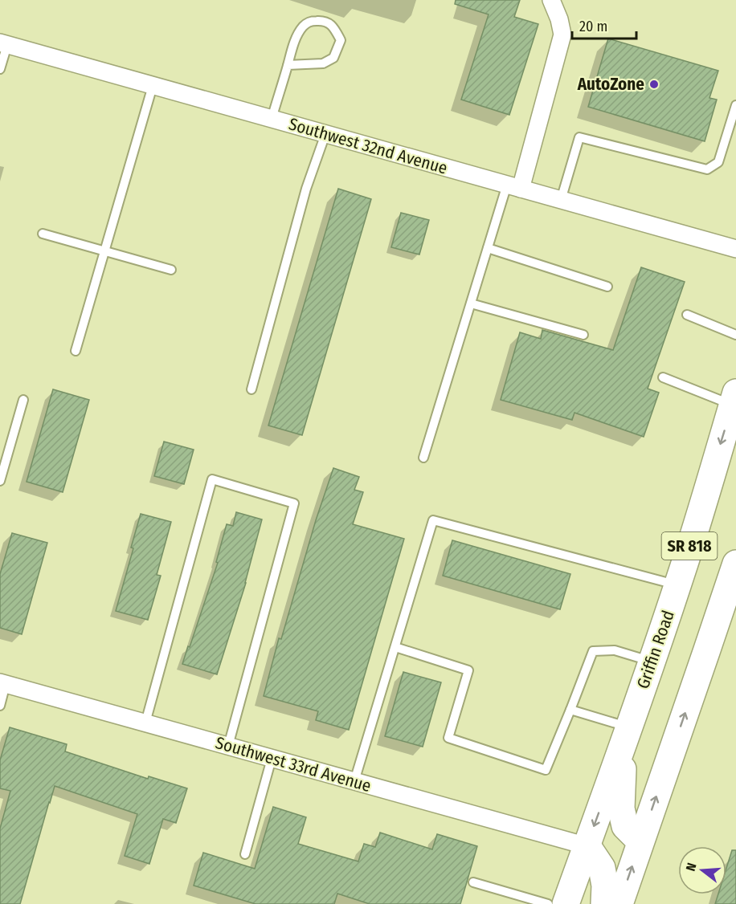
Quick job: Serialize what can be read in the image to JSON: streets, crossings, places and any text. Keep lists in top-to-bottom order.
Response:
{
  "streets": {
    "main road": ["SR 818", "Griffin Road"],
    "street": ["Southwest 32nd Avenue", "Southwest 33rd Avenue"]
  },
  "crossings": [
    ["Griffin Road", "Southwest 33rd Avenue"]
  ],
  "places": ["AutoZone"],
  "scale_bar": "20 m",
  "north": "left"
}
